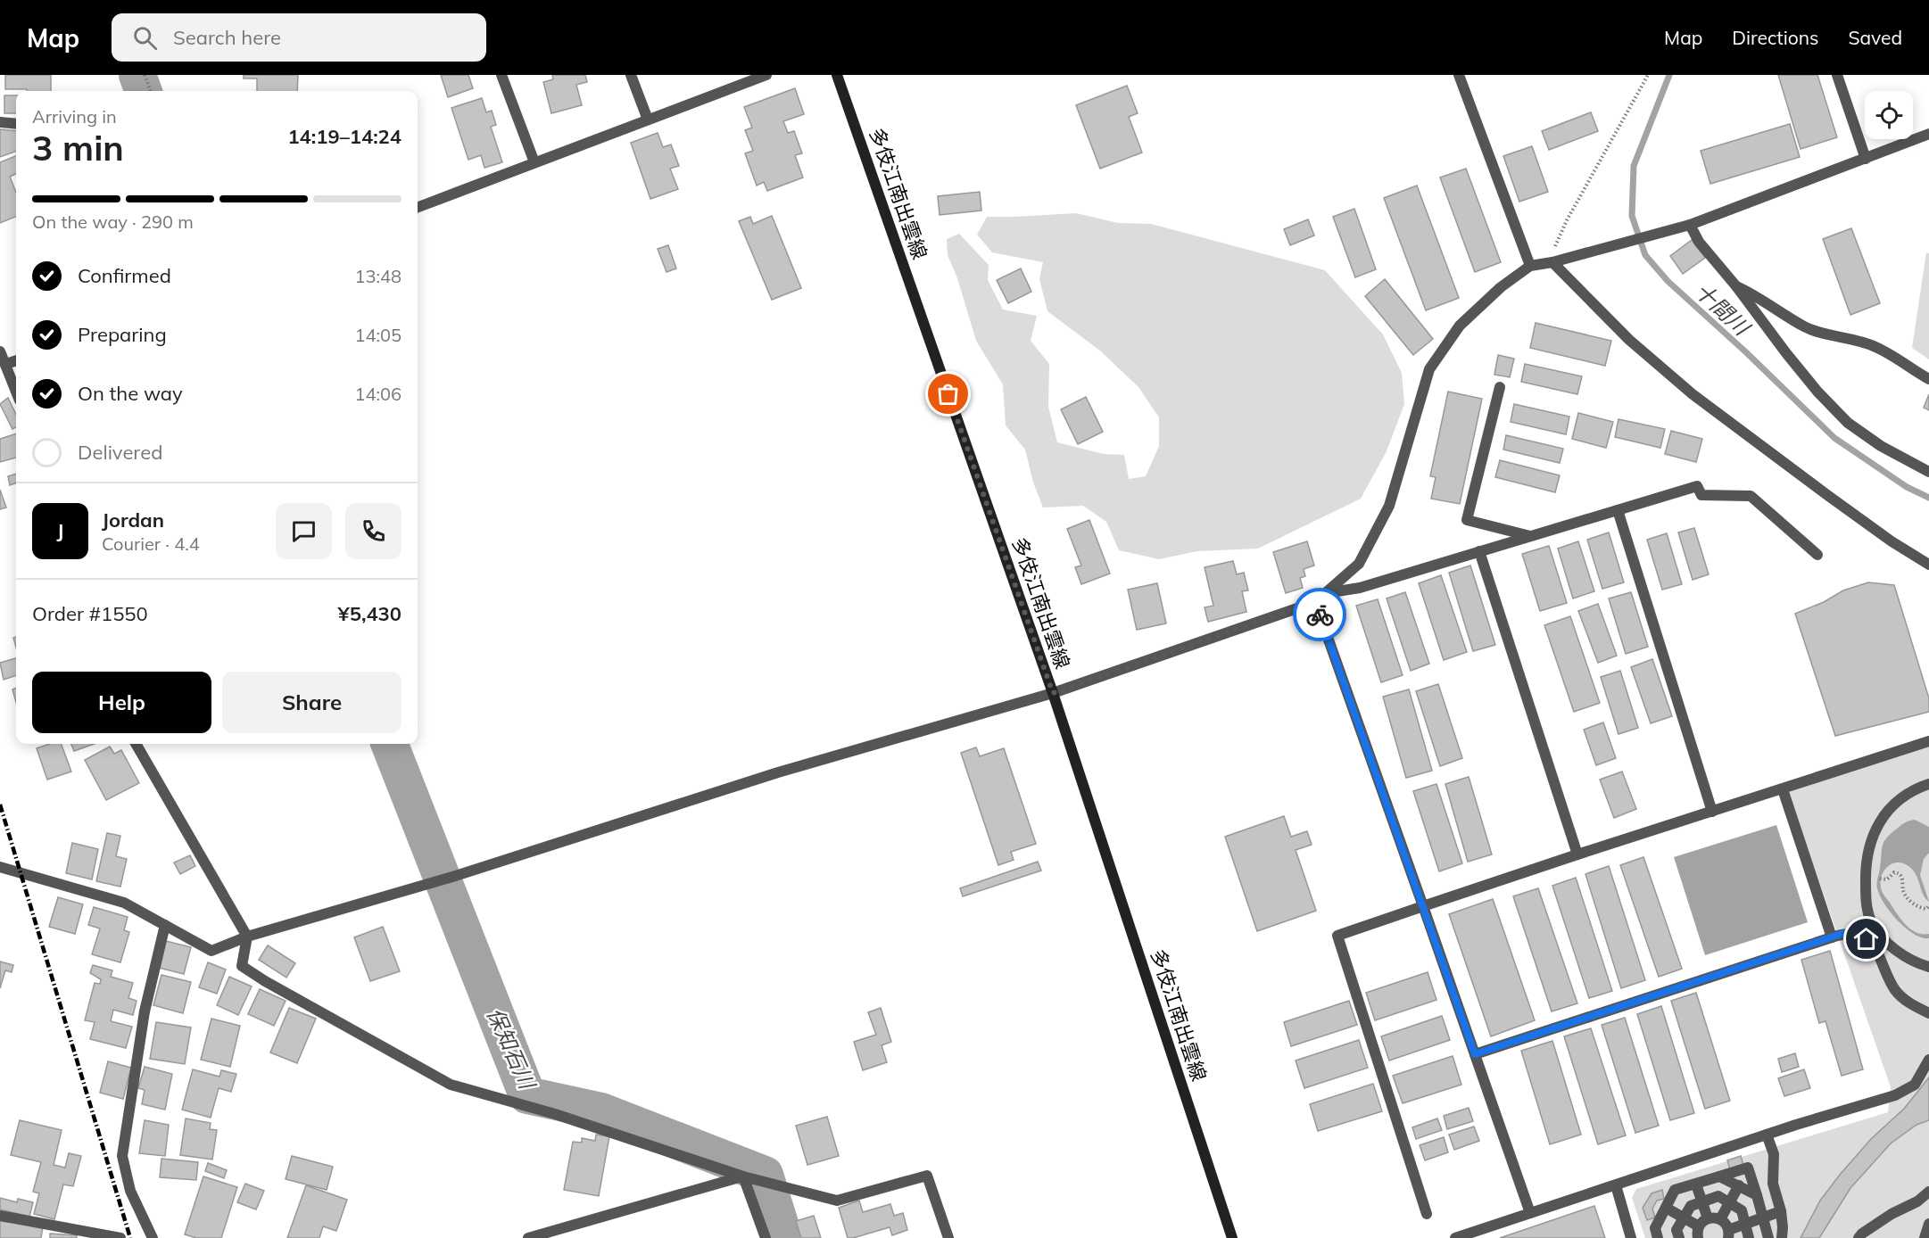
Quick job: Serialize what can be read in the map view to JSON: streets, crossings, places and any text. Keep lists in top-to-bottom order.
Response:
{
  "streets": {
    "main road": ["多伎江南出雲線"]
  },
  "water": ["十間川", "保知石川"],
  "page": {
    "header": "Map",
    "search": "Search here",
    "nav": ["Map", "Directions", "Saved"],
    "heading": ["3 min", "Arriving in", "14:19–14:24"],
    "panel": [
      "Jordan",
      "Courier · 4.4",
      "Order #1550",
      "¥5,430"
    ],
    "bar": "On the way · 290 m",
    "list": [
      ["Confirmed", "13:48"],
      ["Preparing", "14:05"],
      ["On the way", "14:06"],
      "Delivered"
    ],
    "round": "J",
    "buttons": ["Help", "Share"]
  }
}
